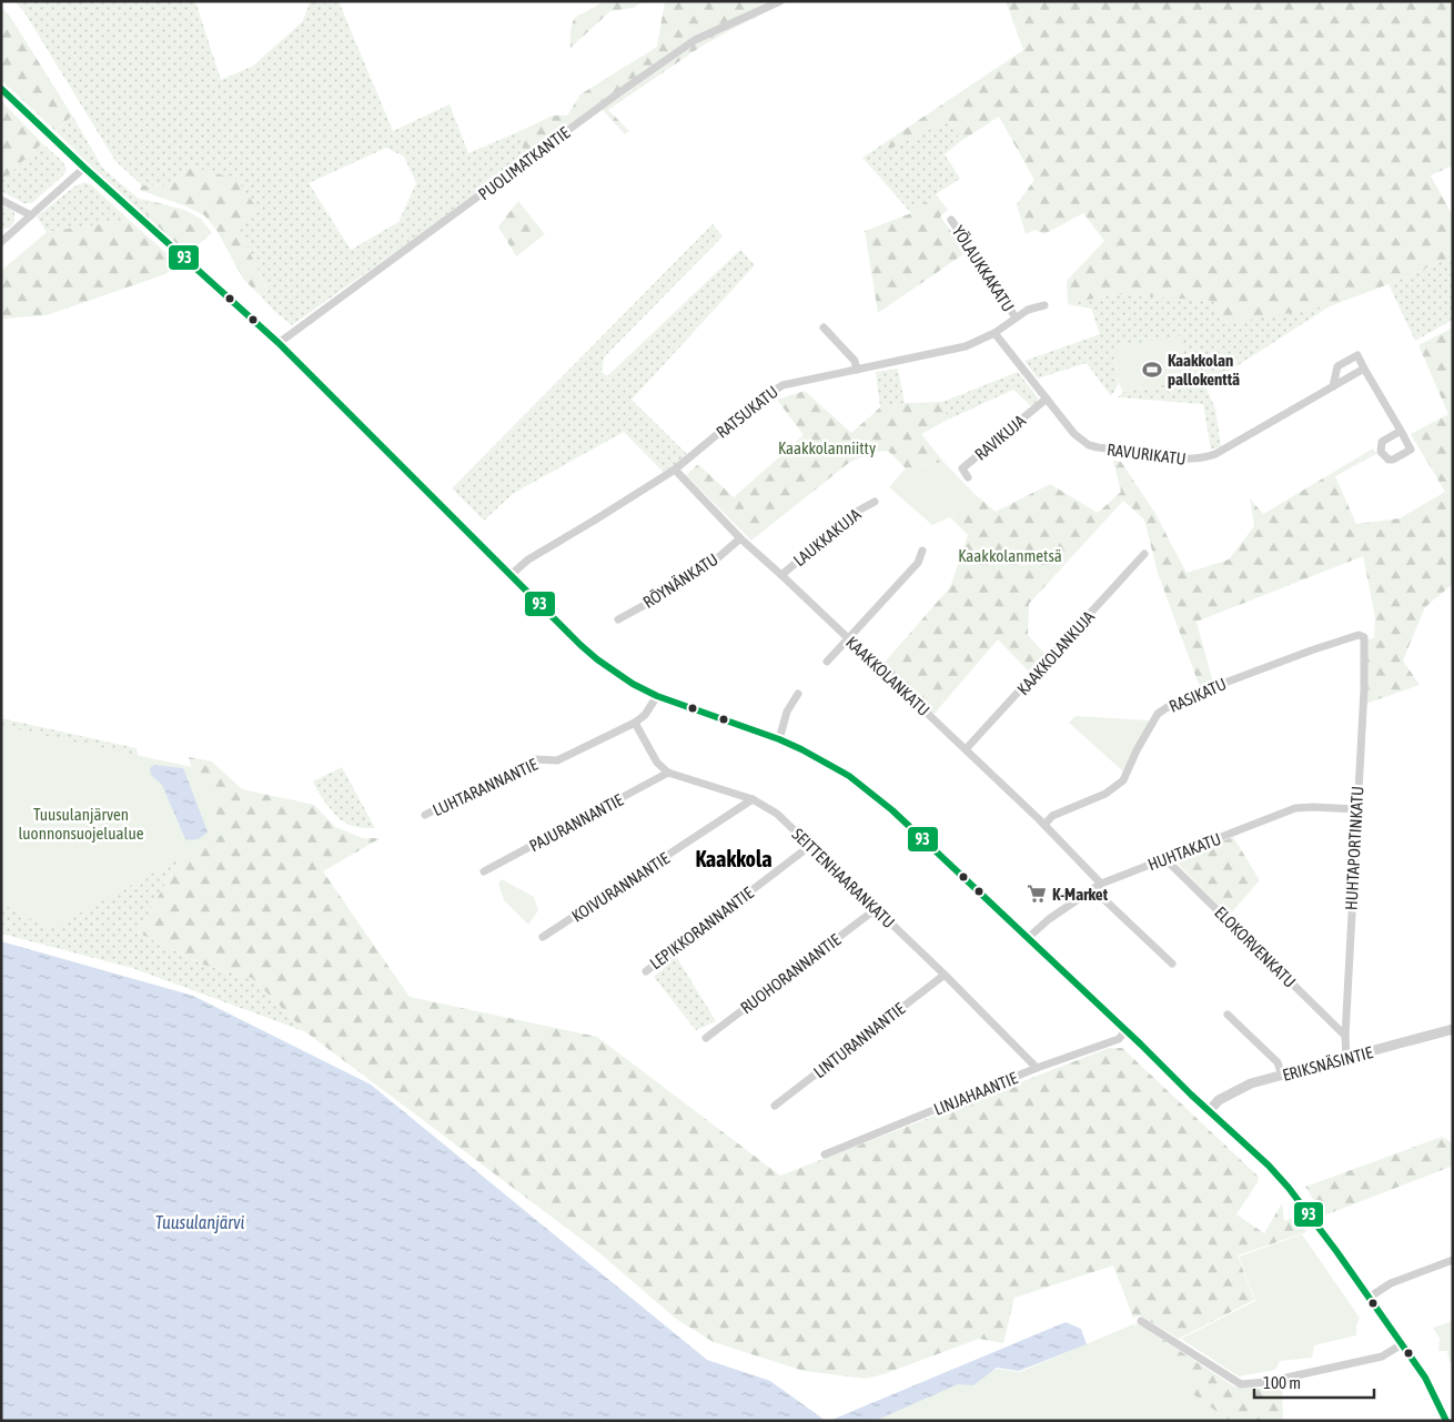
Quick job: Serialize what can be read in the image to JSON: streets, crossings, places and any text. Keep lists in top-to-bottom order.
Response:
{
  "streets": {
    "street": [
      "PUOLIMATKANTIE",
      "YÖLAUKKAKATU",
      "RATSUKATU",
      "RAVIKUJA",
      "RAVURIKATU",
      "LAUKKAKUJA",
      "RÖYNÄNKATU",
      "KAAKKOLANKUJA",
      "KAAKKOLANKATU",
      "RASIKATU",
      "LUHTARANNANTIE",
      "PAJURANNANTIE",
      "HUHTAPORTINKATU",
      "HUHTAKATU",
      "SEITTENHAARANKATU",
      "KOIVURANNANTIE",
      "LEPIKKORANNANTIE",
      "ELOKORVENKATU",
      "RUOHORANNANTIE",
      "LINTURANNANTIE",
      "ERIKSNÄSINTIE",
      "LINJAHAANTIE"
    ]
  },
  "crossings": [
    ["YÖLAUKKAKATU", "RATSUKATU"],
    ["RATSUKATU", "RAVURIKATU"],
    ["RATSUKATU", "KAAKKOLANKATU"],
    ["RAVIKUJA", "RAVURIKATU"],
    ["LAUKKAKUJA", "KAAKKOLANKATU"],
    ["RÖYNÄNKATU", "KAAKKOLANKATU"],
    ["KAAKKOLANKUJA", "KAAKKOLANKATU"],
    ["KAAKKOLANKATU", "RASIKATU"],
    ["KAAKKOLANKATU", "HUHTAKATU"],
    ["RASIKATU", "HUHTAPORTINKATU"],
    ["PAJURANNANTIE", "SEITTENHAARANKATU"],
    ["HUHTAPORTINKATU", "HUHTAKATU"],
    ["HUHTAPORTINKATU", "ELOKORVENKATU"],
    ["HUHTAPORTINKATU", "ERIKSNÄSINTIE"],
    ["HUHTAKATU", "ELOKORVENKATU"],
    ["SEITTENHAARANKATU", "KOIVURANNANTIE"],
    ["SEITTENHAARANKATU", "LEPIKKORANNANTIE"],
    ["SEITTENHAARANKATU", "RUOHORANNANTIE"],
    ["SEITTENHAARANKATU", "LINTURANNANTIE"],
    ["SEITTENHAARANKATU", "LINJAHAANTIE"]
  ],
  "districts": ["Kaakkola"],
  "water": ["Tuusulanjärvi"],
  "parks": ["Kaakkolanniitty", "Kaakkolanmetsä", "Tuusulanjärven luonnonsuojelualue"],
  "places": {
    "sports": ["Kaakkolan pallokenttä"],
    "supermarket": ["K-Market"]
  },
  "lines": ["transit line 93"],
  "scale_bar": "100 m"
}
